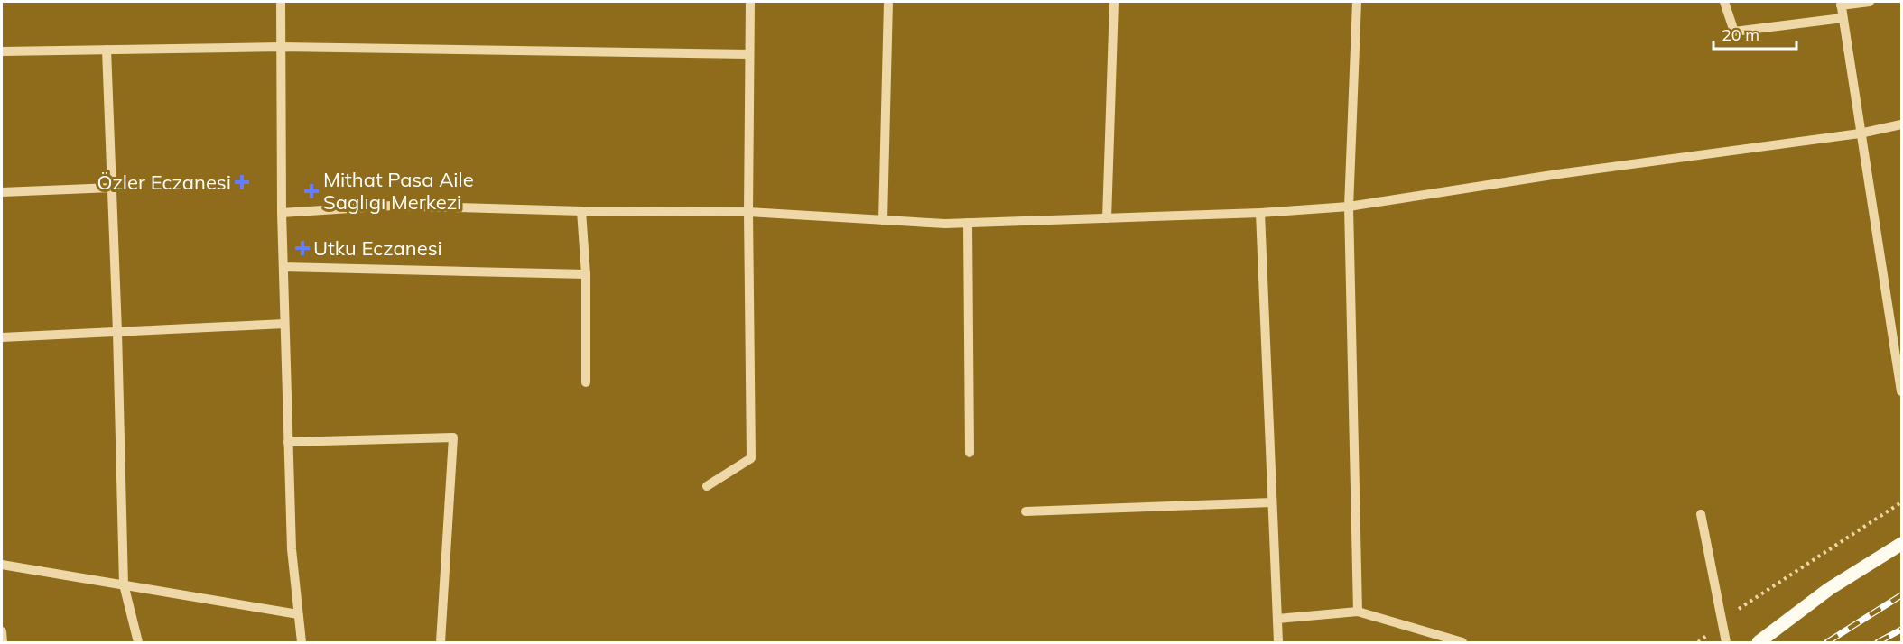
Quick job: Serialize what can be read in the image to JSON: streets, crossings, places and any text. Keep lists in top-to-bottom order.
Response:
{
  "places": {
    "health": ["Özler Eczanesi", "Mithat Pasa Aile Saglıgı Merkezi", "Utku Eczanesi"]
  },
  "scale_bar": "20 m"
}
